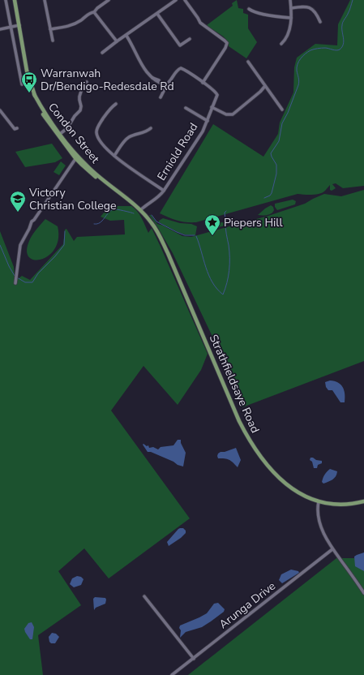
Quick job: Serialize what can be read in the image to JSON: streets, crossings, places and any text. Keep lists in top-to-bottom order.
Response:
{
  "streets": {
    "main road": ["Condon Street", "Strathfieldsaye Road"],
    "street": ["Erniold Road", "Arunga Drive"]
  },
  "crossings": [
    ["Condon Street", "Erniold Road"],
    ["Condon Street", "Strathfieldsaye Road"],
    ["Erniold Road", "Strathfieldsaye Road"]
  ],
  "places": {
    "bus stop": ["Warranwah Dr/Bendigo-Redesdale Rd"],
    "school or university": ["Victory Christian College"],
    "place": ["Piepers Hill"]
  }
}
